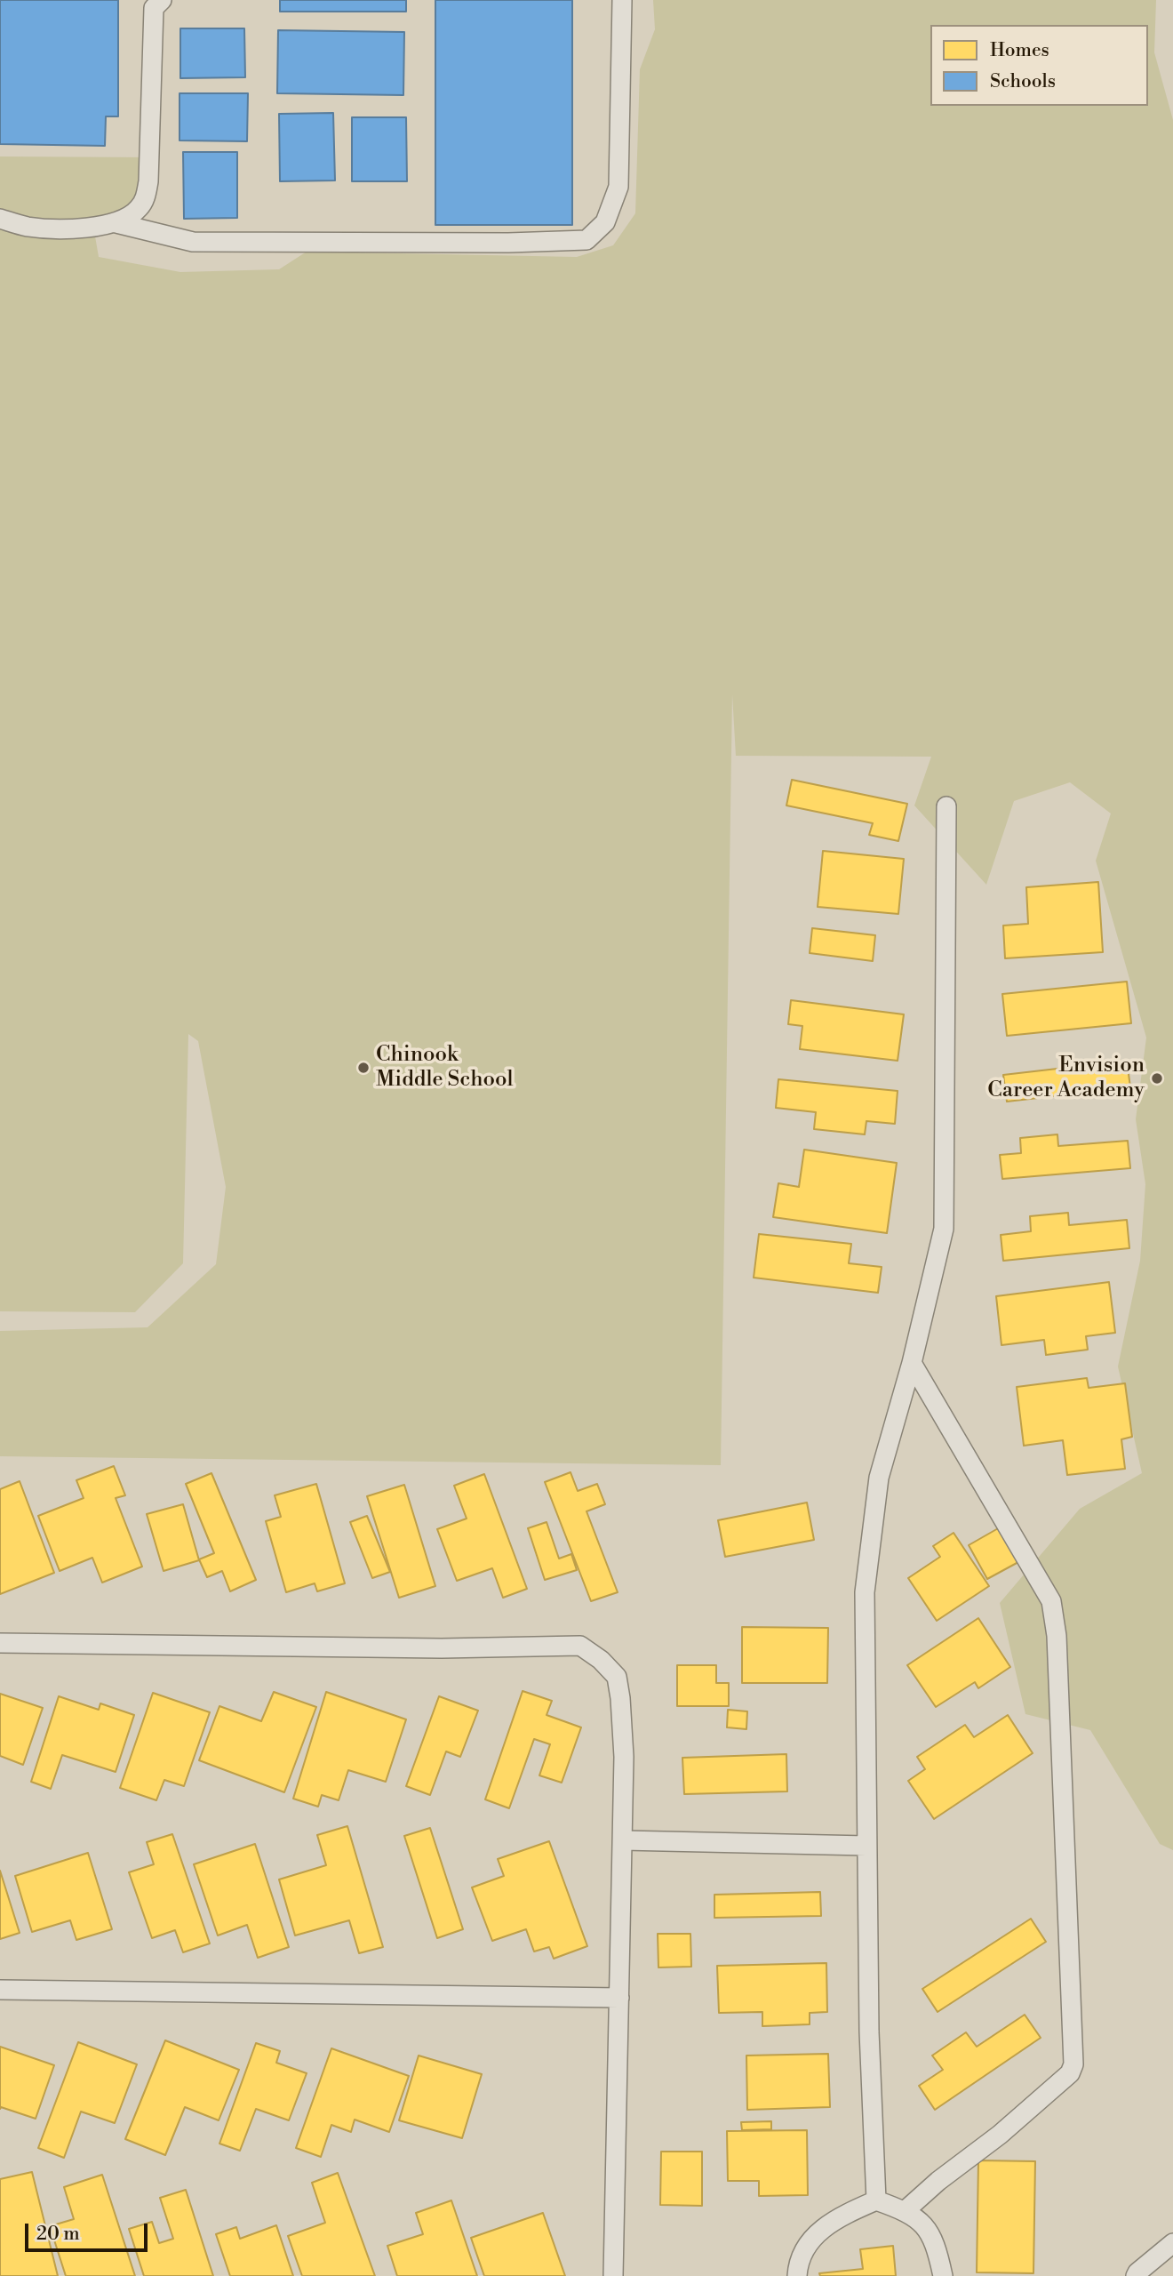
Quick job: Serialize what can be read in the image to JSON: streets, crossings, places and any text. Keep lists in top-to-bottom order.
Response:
{
  "places": ["Chinook Middle School", "Envision Career Academy"],
  "legend": ["Homes", "Schools"],
  "scale_bar": "20 m"
}
